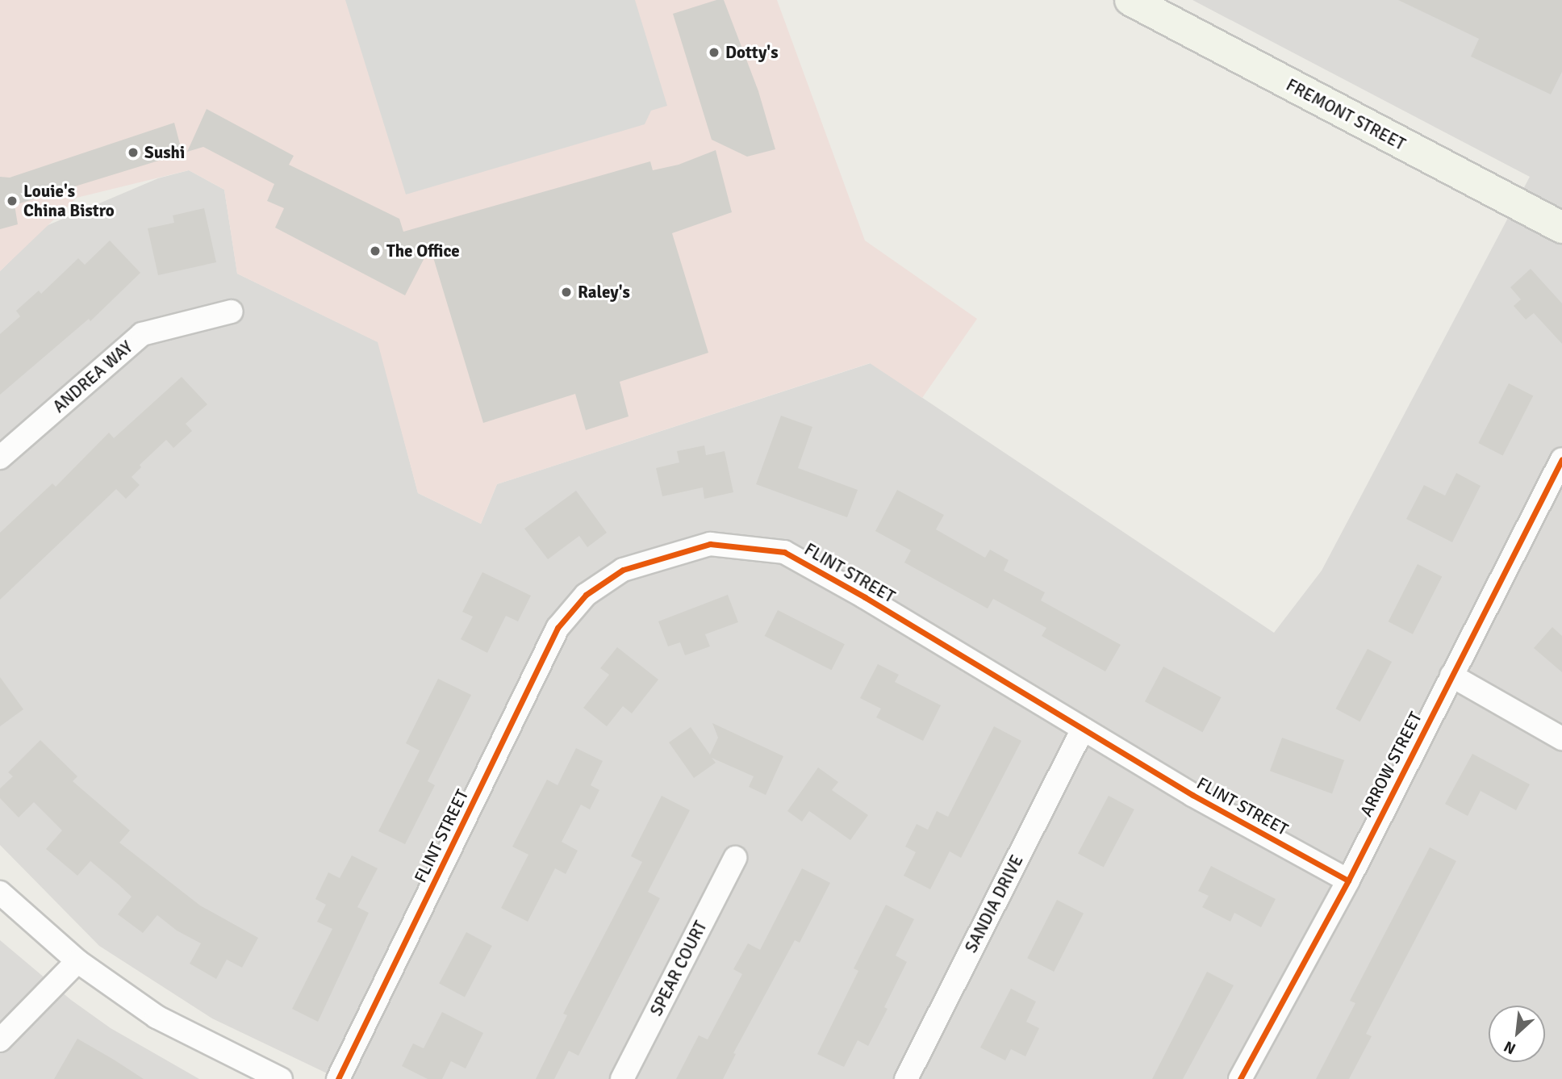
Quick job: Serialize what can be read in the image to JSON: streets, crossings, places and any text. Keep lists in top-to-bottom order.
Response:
{
  "streets": {
    "street": [
      "FREMONT STREET",
      "ANDREA WAY",
      "FLINT STREET",
      "ARROW STREET",
      "SANDIA DRIVE",
      "SPEAR COURT"
    ]
  },
  "crossings": [
    ["FLINT STREET", "ARROW STREET"],
    ["FLINT STREET", "SANDIA DRIVE"]
  ],
  "places": [
    "Dotty's",
    "Sushi",
    "Louie's China Bistro",
    "The Office",
    "Raley's"
  ],
  "north": "bottom left"
}
